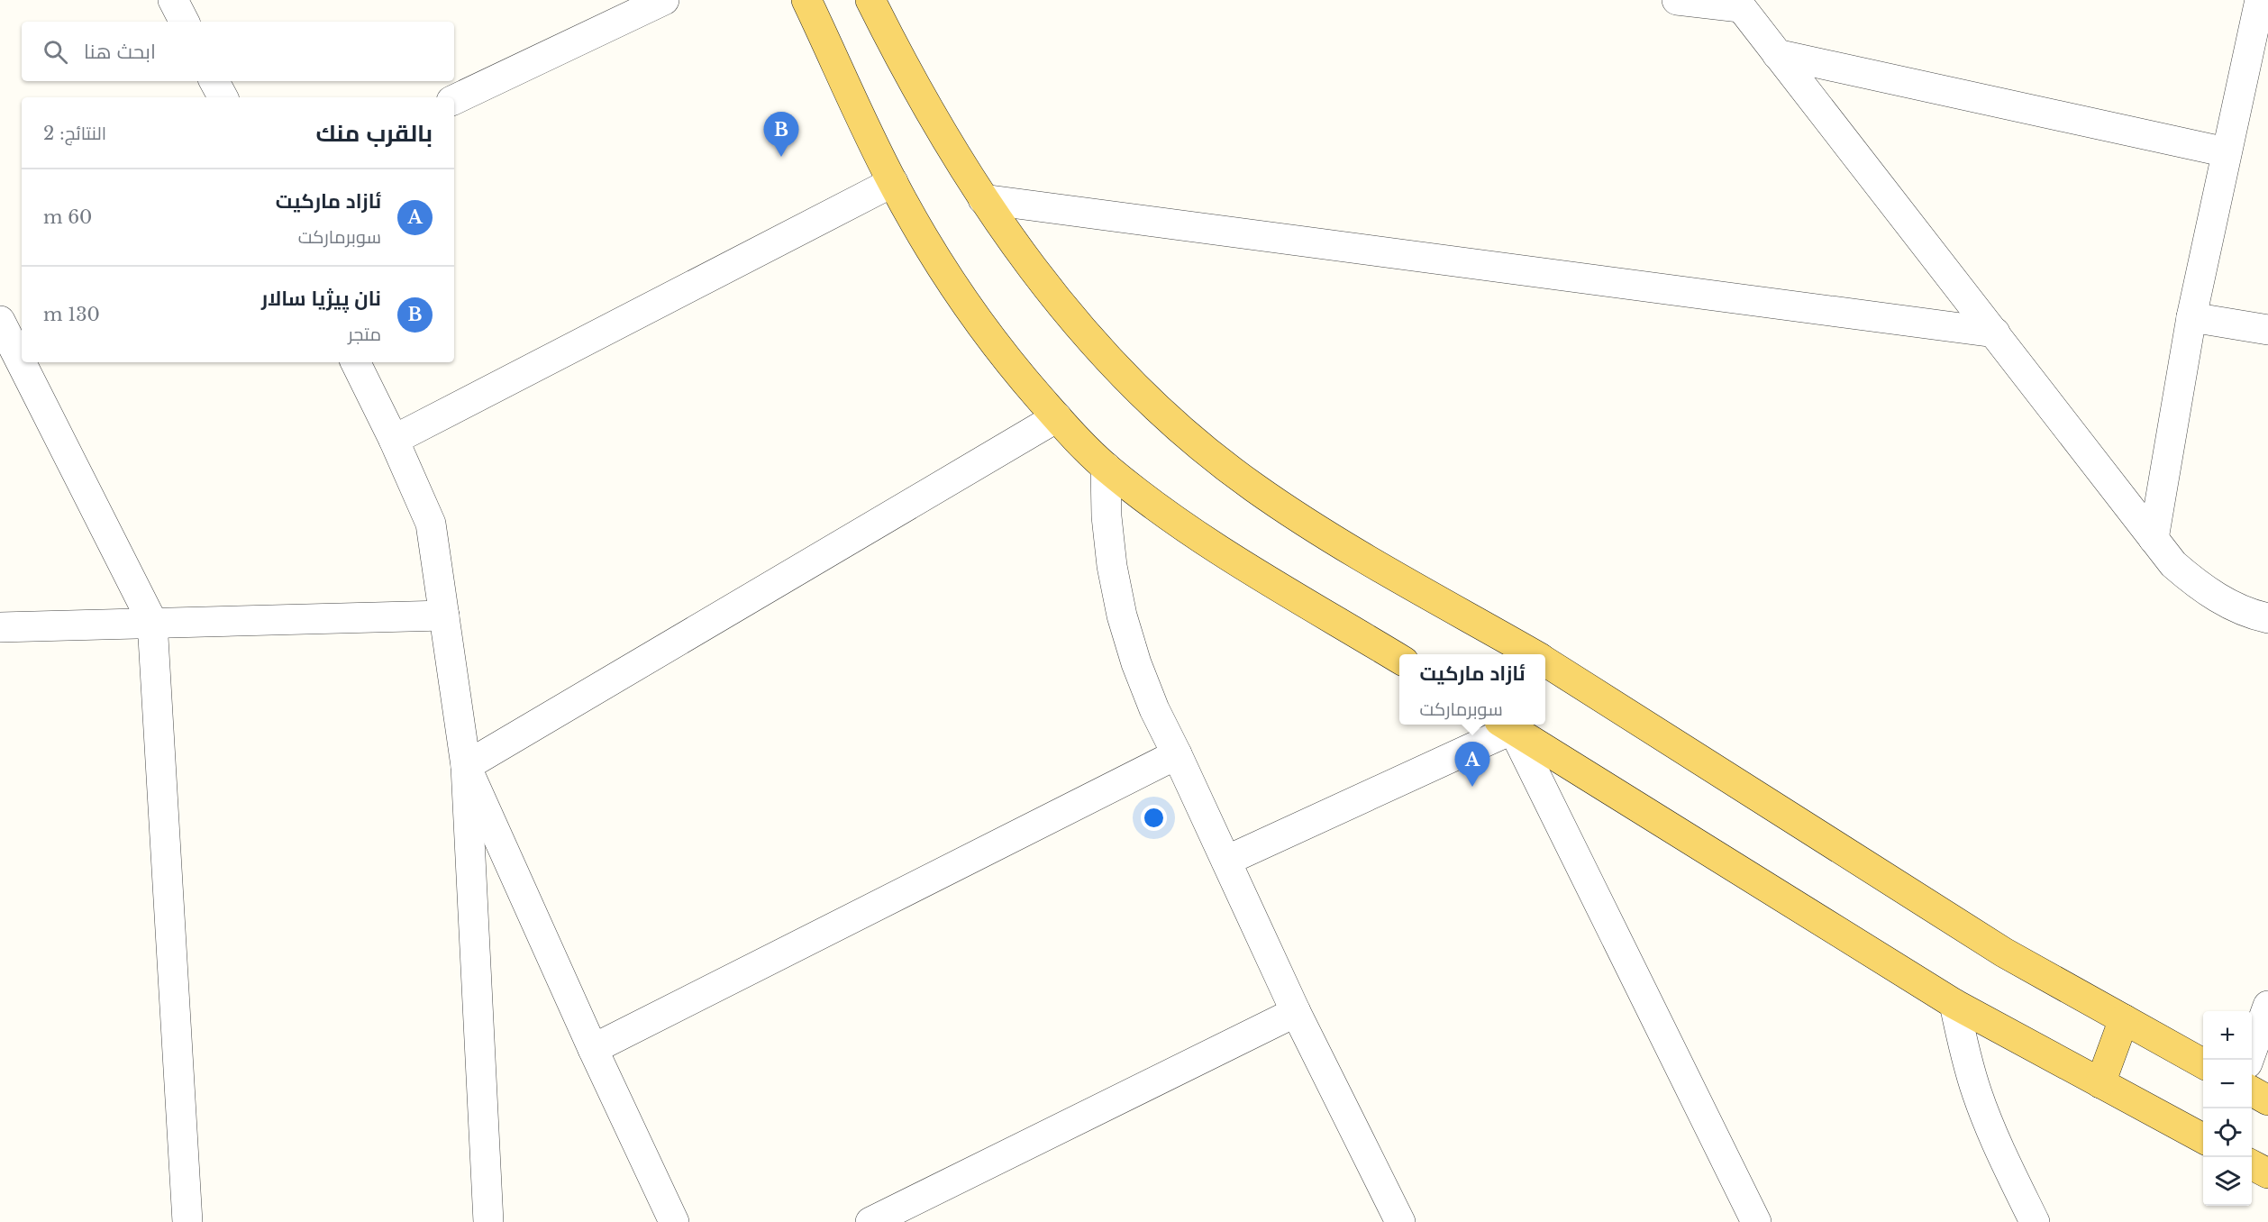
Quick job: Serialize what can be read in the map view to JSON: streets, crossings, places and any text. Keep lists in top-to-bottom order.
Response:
{
  "page": {
    "search": "ابحث هنا",
    "heading": ["بالقرب منك", "النتائج: 2"],
    "pins": ["B", "A"],
    "list": [
      {
        "mark": "A",
        "name": "ئازاد ماركيت",
        "note": "سوبرماركت",
        "value": "60 m"
      },
      {
        "mark": "B",
        "name": "نان پيژيا سالار",
        "note": "متجر",
        "value": "130 m"
      }
    ],
    "popup": ["ئازاد ماركيت", "سوبرماركت"],
    "map_buttons": ["+", "−"]
  }
}
